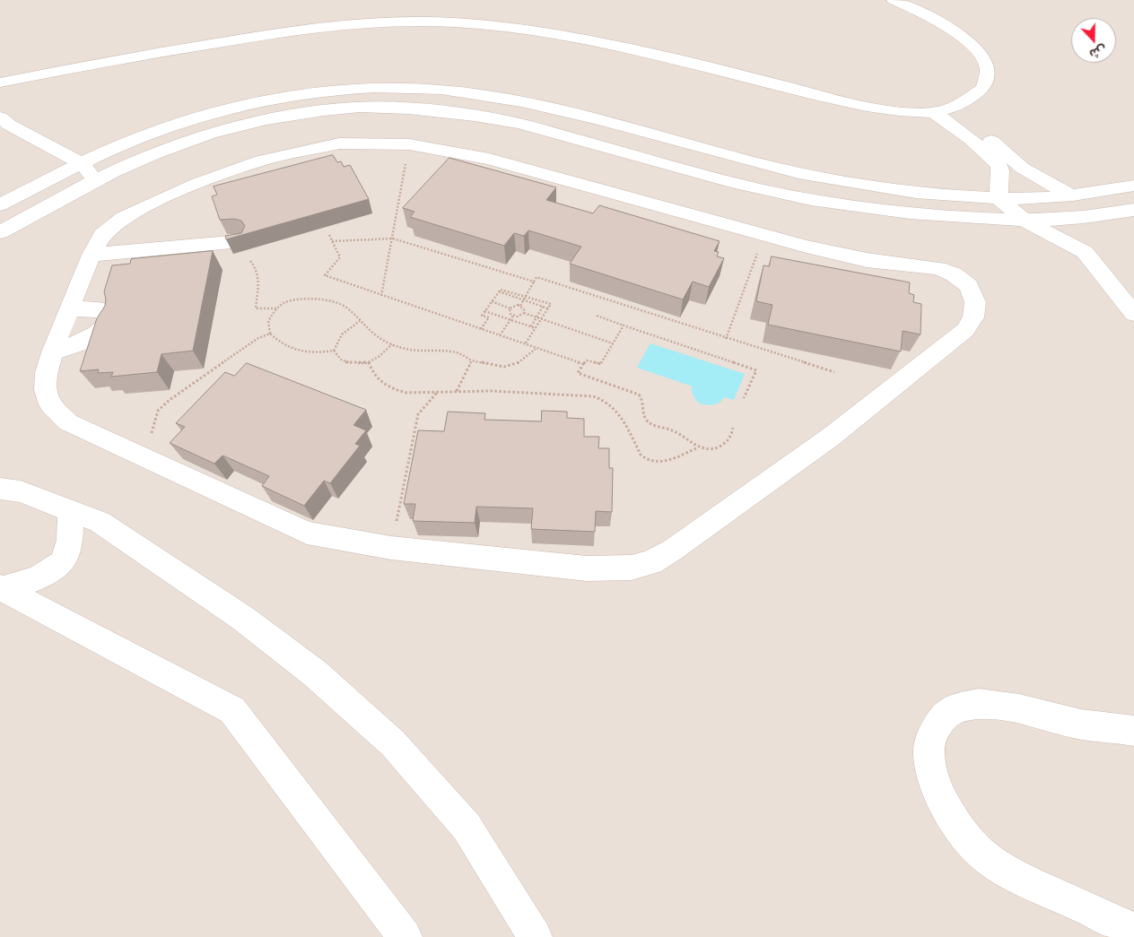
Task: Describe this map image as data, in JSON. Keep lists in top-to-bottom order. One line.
{"north":"bottom"}
